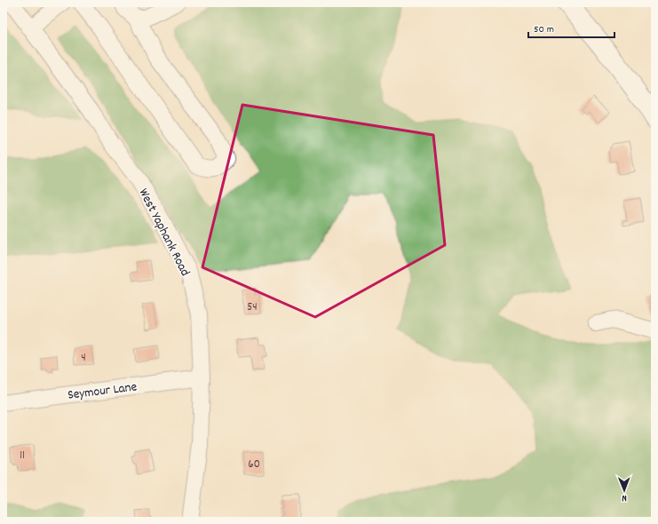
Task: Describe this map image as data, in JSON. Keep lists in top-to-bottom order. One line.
{"streets":{"street":["West Yaphank Road","Seymour Lane"]},"crossings":[["West Yaphank Road","Seymour Lane"]],"house_numbers":["54","4","11","60"],"scale_bar":"50 m","north":"bottom"}
